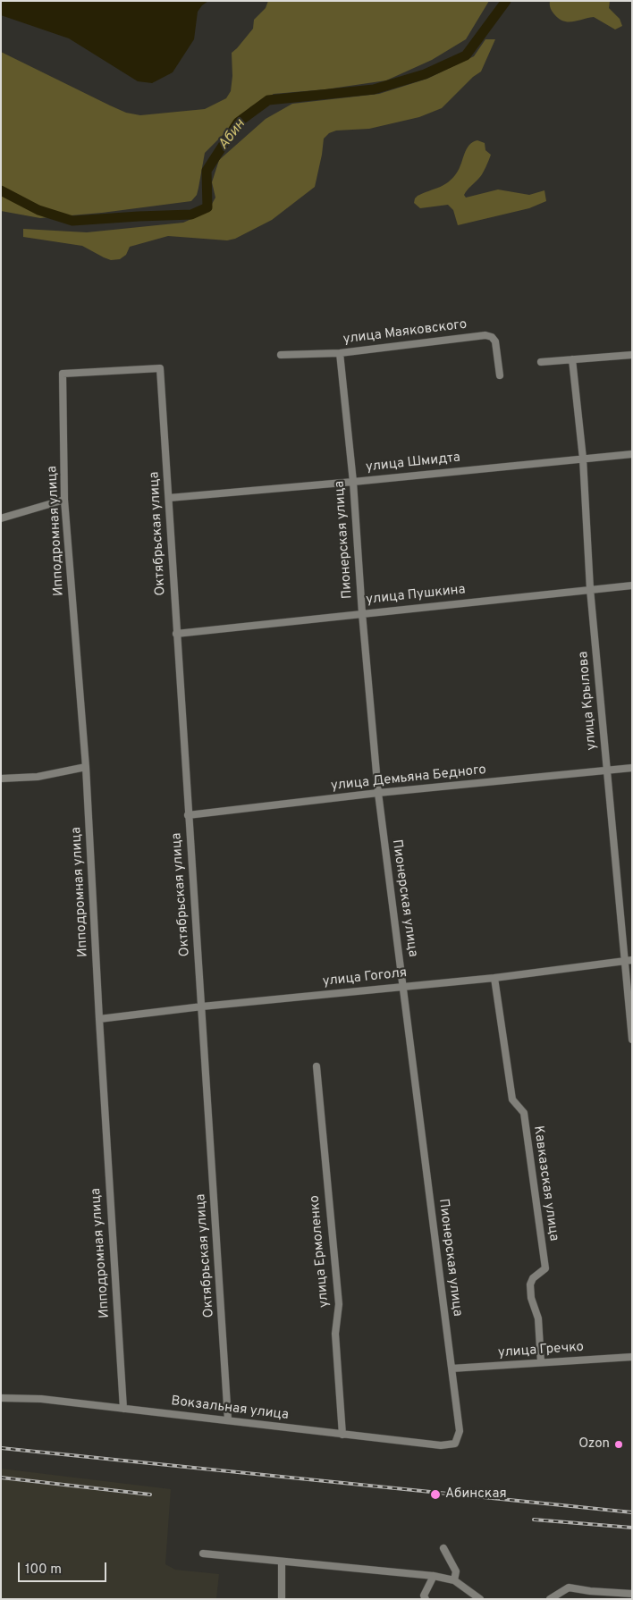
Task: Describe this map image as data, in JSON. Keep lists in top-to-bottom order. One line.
{"streets":{"street":["улица Маяковского","улица Шмидта","Ипподромная улица","Октябрьская улица","Пионерская улица","улица Пушкина","улица Крылова","улица Демьяна Бедного","улица Гоголя","Кавказская улица","улица Ермоленко","улица Гречко","Вокзальная улица"]},"crossings":[["улица Маяковского","Пионерская улица"],["улица Шмидта","Октябрьская улица"],["улица Шмидта","Пионерская улица"],["улица Шмидта","улица Крылова"],["Ипподромная улица","Октябрьская улица"],["Ипподромная улица","улица Гоголя"],["Ипподромная улица","Вокзальная улица"],["Октябрьская улица","улица Пушкина"],["Октябрьская улица","улица Демьяна Бедного"],["Октябрьская улица","улица Гоголя"],["Октябрьская улица","Вокзальная улица"],["Пионерская улица","улица Пушкина"],["Пионерская улица","улица Демьяна Бедного"],["Пионерская улица","улица Гоголя"],["Пионерская улица","улица Гречко"],["Пионерская улица","Вокзальная улица"],["улица Пушкина","улица Крылова"],["улица Крылова","улица Демьяна Бедного"],["улица Крылова","улица Гоголя"],["улица Гоголя","Кавказская улица"],["Кавказская улица","улица Гречко"],["улица Ермоленко","Вокзальная улица"]],"water":["Абин"],"places":["Ozon","Абинская"],"scale_bar":"100 m"}
